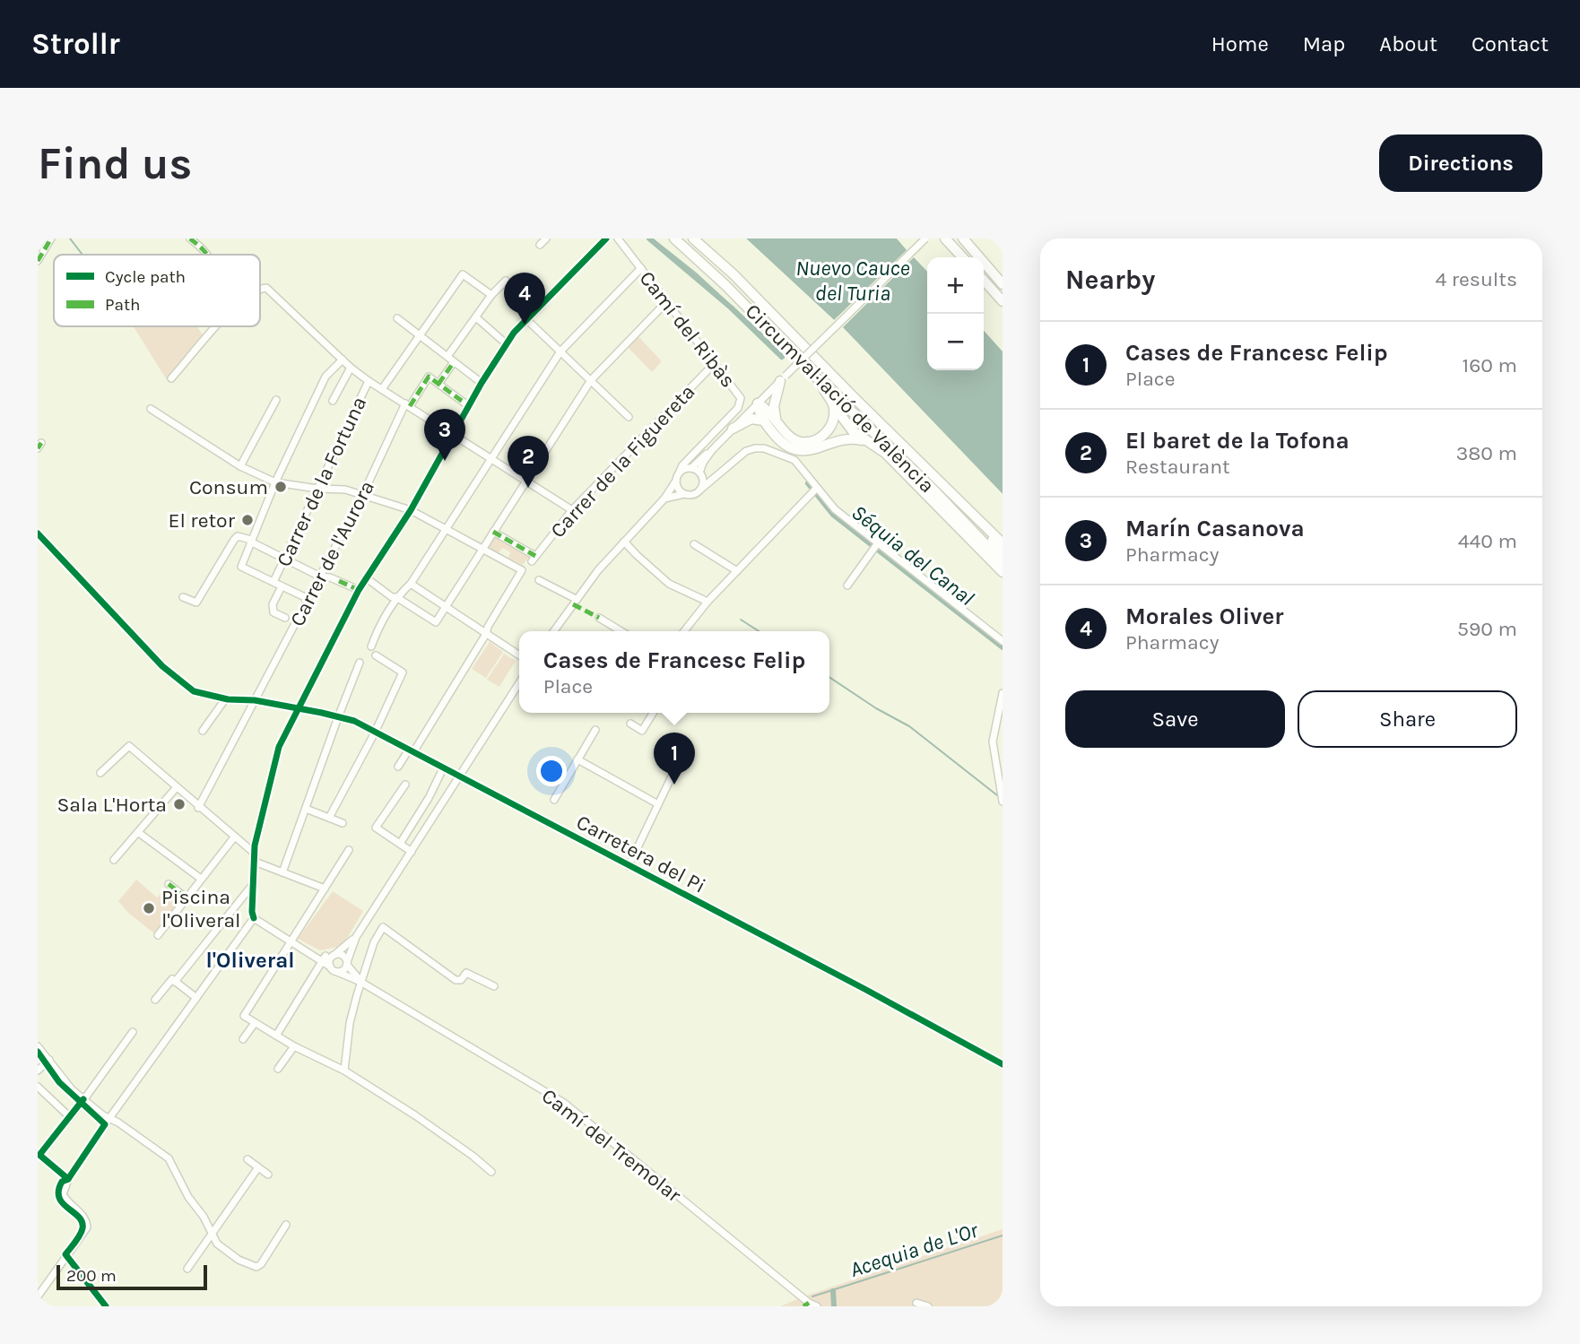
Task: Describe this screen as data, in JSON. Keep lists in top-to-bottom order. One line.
{"streets":{"highway":["Circumval·lació de València"],"street":["Camí del Ribàs","Carrer de la Figuereta","Carrer de la Fortuna","Carrer de l'Aurora","Carretera del Pi","Camí del Tremolar"]},"crossings":[["Camí del Ribàs","Carrer de la Figuereta"],["Carrer de l'Aurora","Carretera del Pi"]],"districts":["l'Oliveral"],"water":["Nuevo Cauce del Turia","Séquia del Canal","Acequia de L'Or"],"places":["Consum","El retor","Sala L'Horta","Piscina l'Oliveral"],"legend":["Cycle path","Path"],"scale_bar":"200 m","page":{"header":"Strollr","nav":["Home","Map","About","Contact"],"buttons":["Directions",["Save","Share"]],"title":"Find us","heading":["Nearby","4 results"],"map_buttons":["+","−"],"pins":["4","3","2","1"],"list":[{"mark":"1","name":"Cases de Francesc Felip","note":"Place","value":"160 m"},{"mark":"2","name":"El baret de la Tofona","note":"Restaurant","value":"380 m"},{"mark":"3","name":"Marín Casanova","note":"Pharmacy","value":"440 m"},{"mark":"4","name":"Morales Oliver","note":"Pharmacy","value":"590 m"}],"popup":["Cases de Francesc Felip","Place"],"scale":"200 m"}}
